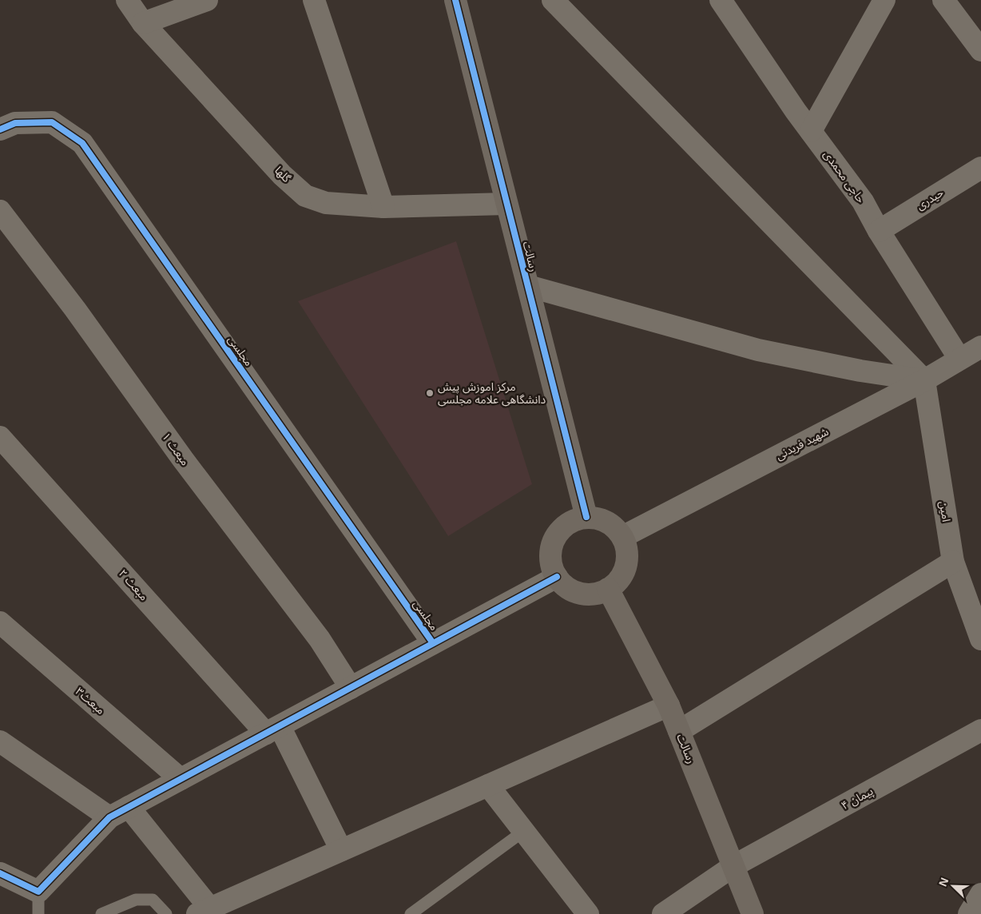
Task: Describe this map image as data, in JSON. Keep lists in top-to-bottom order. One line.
{"streets":{"street":["گلها","حاجی محمدی","حیدری","رسالت","مجلسی","شهید فریدنی","مبعث ۱","امین","مبعث ۲","مبعث۳","پیمان ۴"]},"crossings":[["گلها","رسالت"],["حاجی محمدی","حیدری"],["حاجی محمدی","شهید فریدنی"],["رسالت","شهید فریدنی"],["رسالت","پیمان ۴"],["شهید فریدنی","امین"]],"places":["مرکز اموزش پیش دانشگاهی علامه مجلسی"],"north":"top left"}
